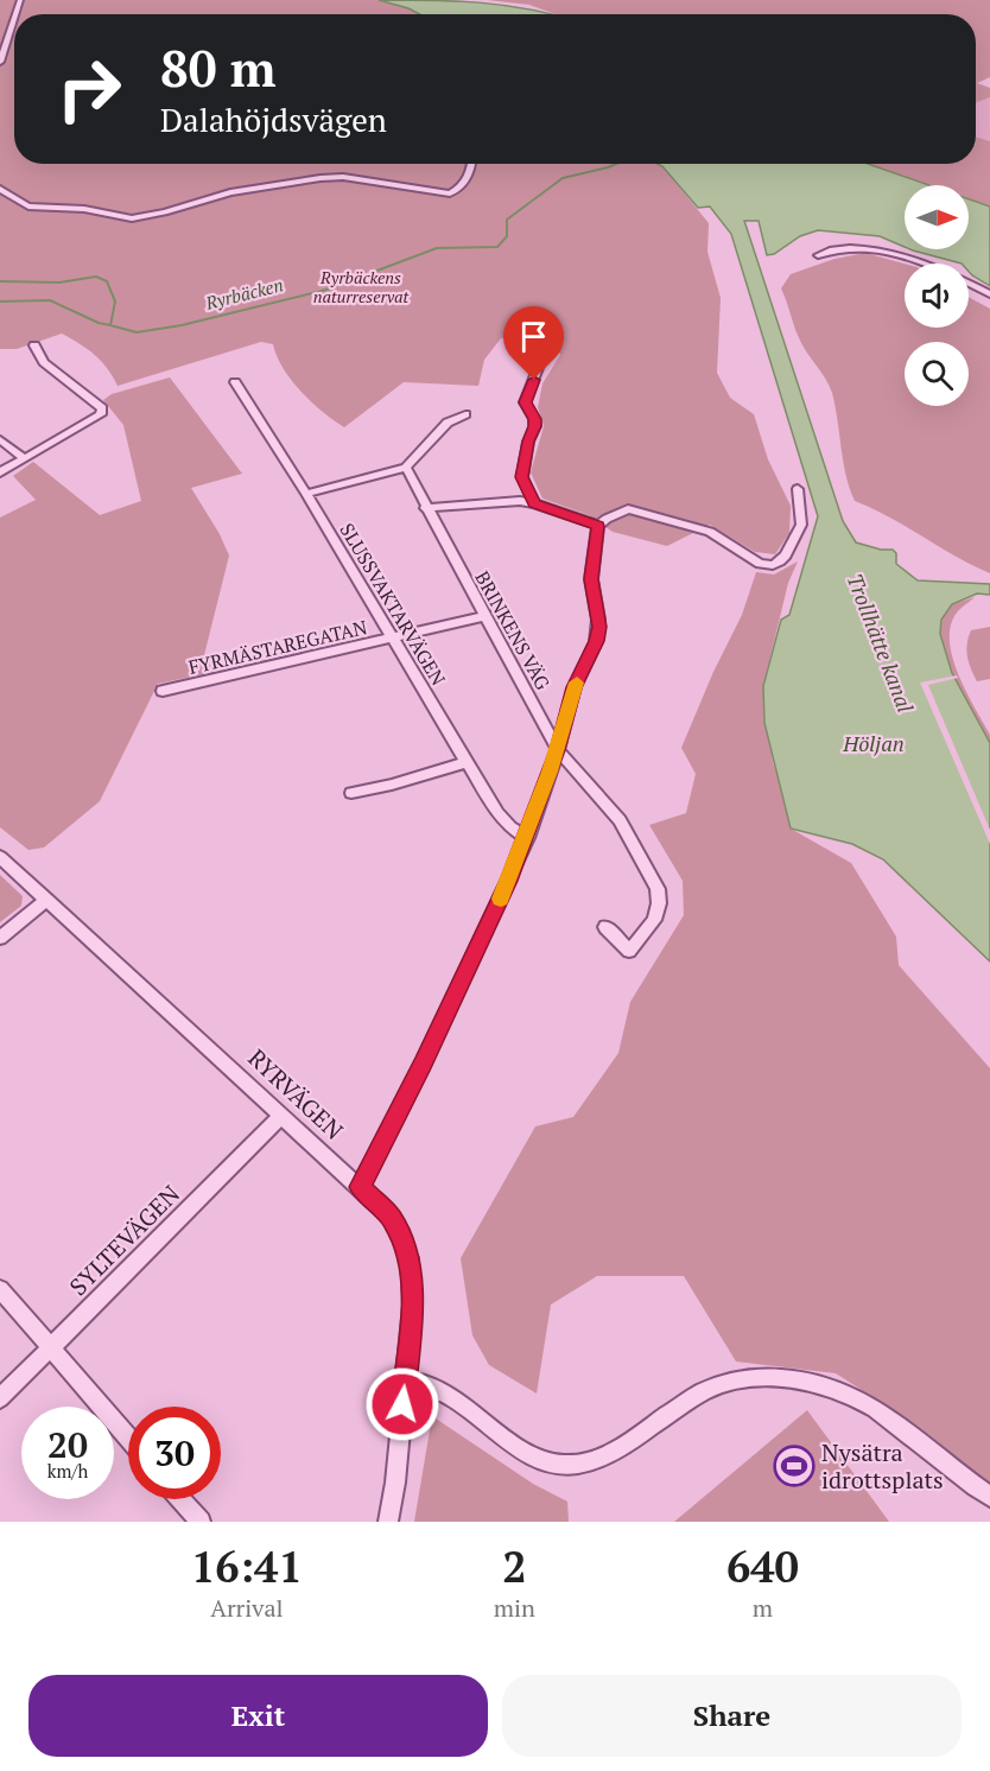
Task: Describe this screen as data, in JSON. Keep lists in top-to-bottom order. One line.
{"streets":{"street":["SLUSSVAKTARVÄGEN","BRINKENS VÄG","FYRMÄSTAREGATAN","RYRVÄGEN","SYLTEVÄGEN"]},"crossings":[["SLUSSVAKTARVÄGEN","FYRMÄSTAREGATAN"],["BRINKENS VÄG","FYRMÄSTAREGATAN"],["RYRVÄGEN","SYLTEVÄGEN"]],"water":["Ryrbäcken","Trollhätte kanal","Höljan"],"parks":["Ryrbäckens naturreservat"],"places":{"sports":["Nysätra idrottsplats"]},"north":"right","page":{"turn":["80 m","Dalahöjdsvägen"],"speed":"20 km/h","limit":"30","eta":["16:41","Arrival","2","min","640","m"],"buttons":["Exit","Share"]}}
